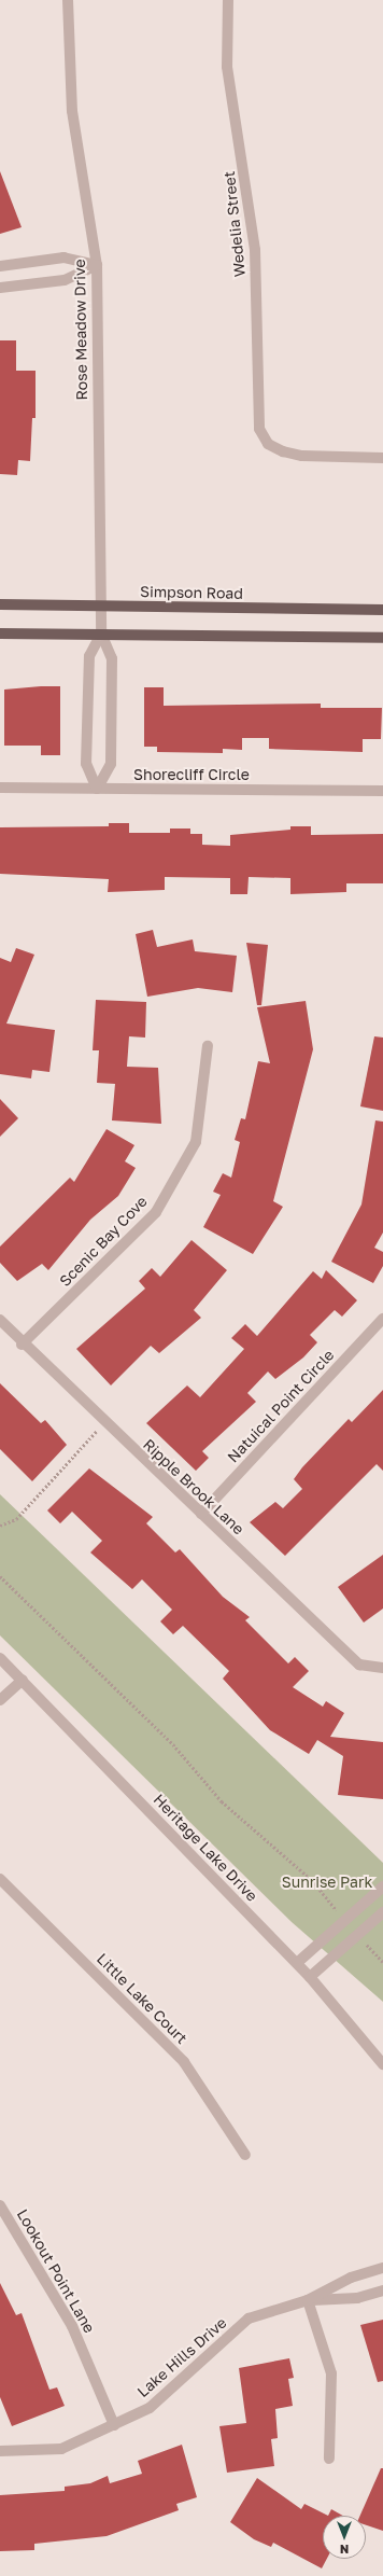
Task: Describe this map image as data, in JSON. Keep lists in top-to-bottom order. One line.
{"streets":{"main road":["Simpson Road"],"street":["Wedelia Street","Rose Meadow Drive","Shorecliff Circle","Scenic Bay Cove","Natuical Point Circle","Ripple Brook Lane","Heritage Lake Drive","Little Lake Court","Lookout Point Lane","Lake Hills Drive"]},"crossings":[["Rose Meadow Drive","Simpson Road"],["Scenic Bay Cove","Ripple Brook Lane"],["Natuical Point Circle","Ripple Brook Lane"],["Lookout Point Lane","Lake Hills Drive"]],"parks":["Sunrise Park"],"north":"bottom"}
